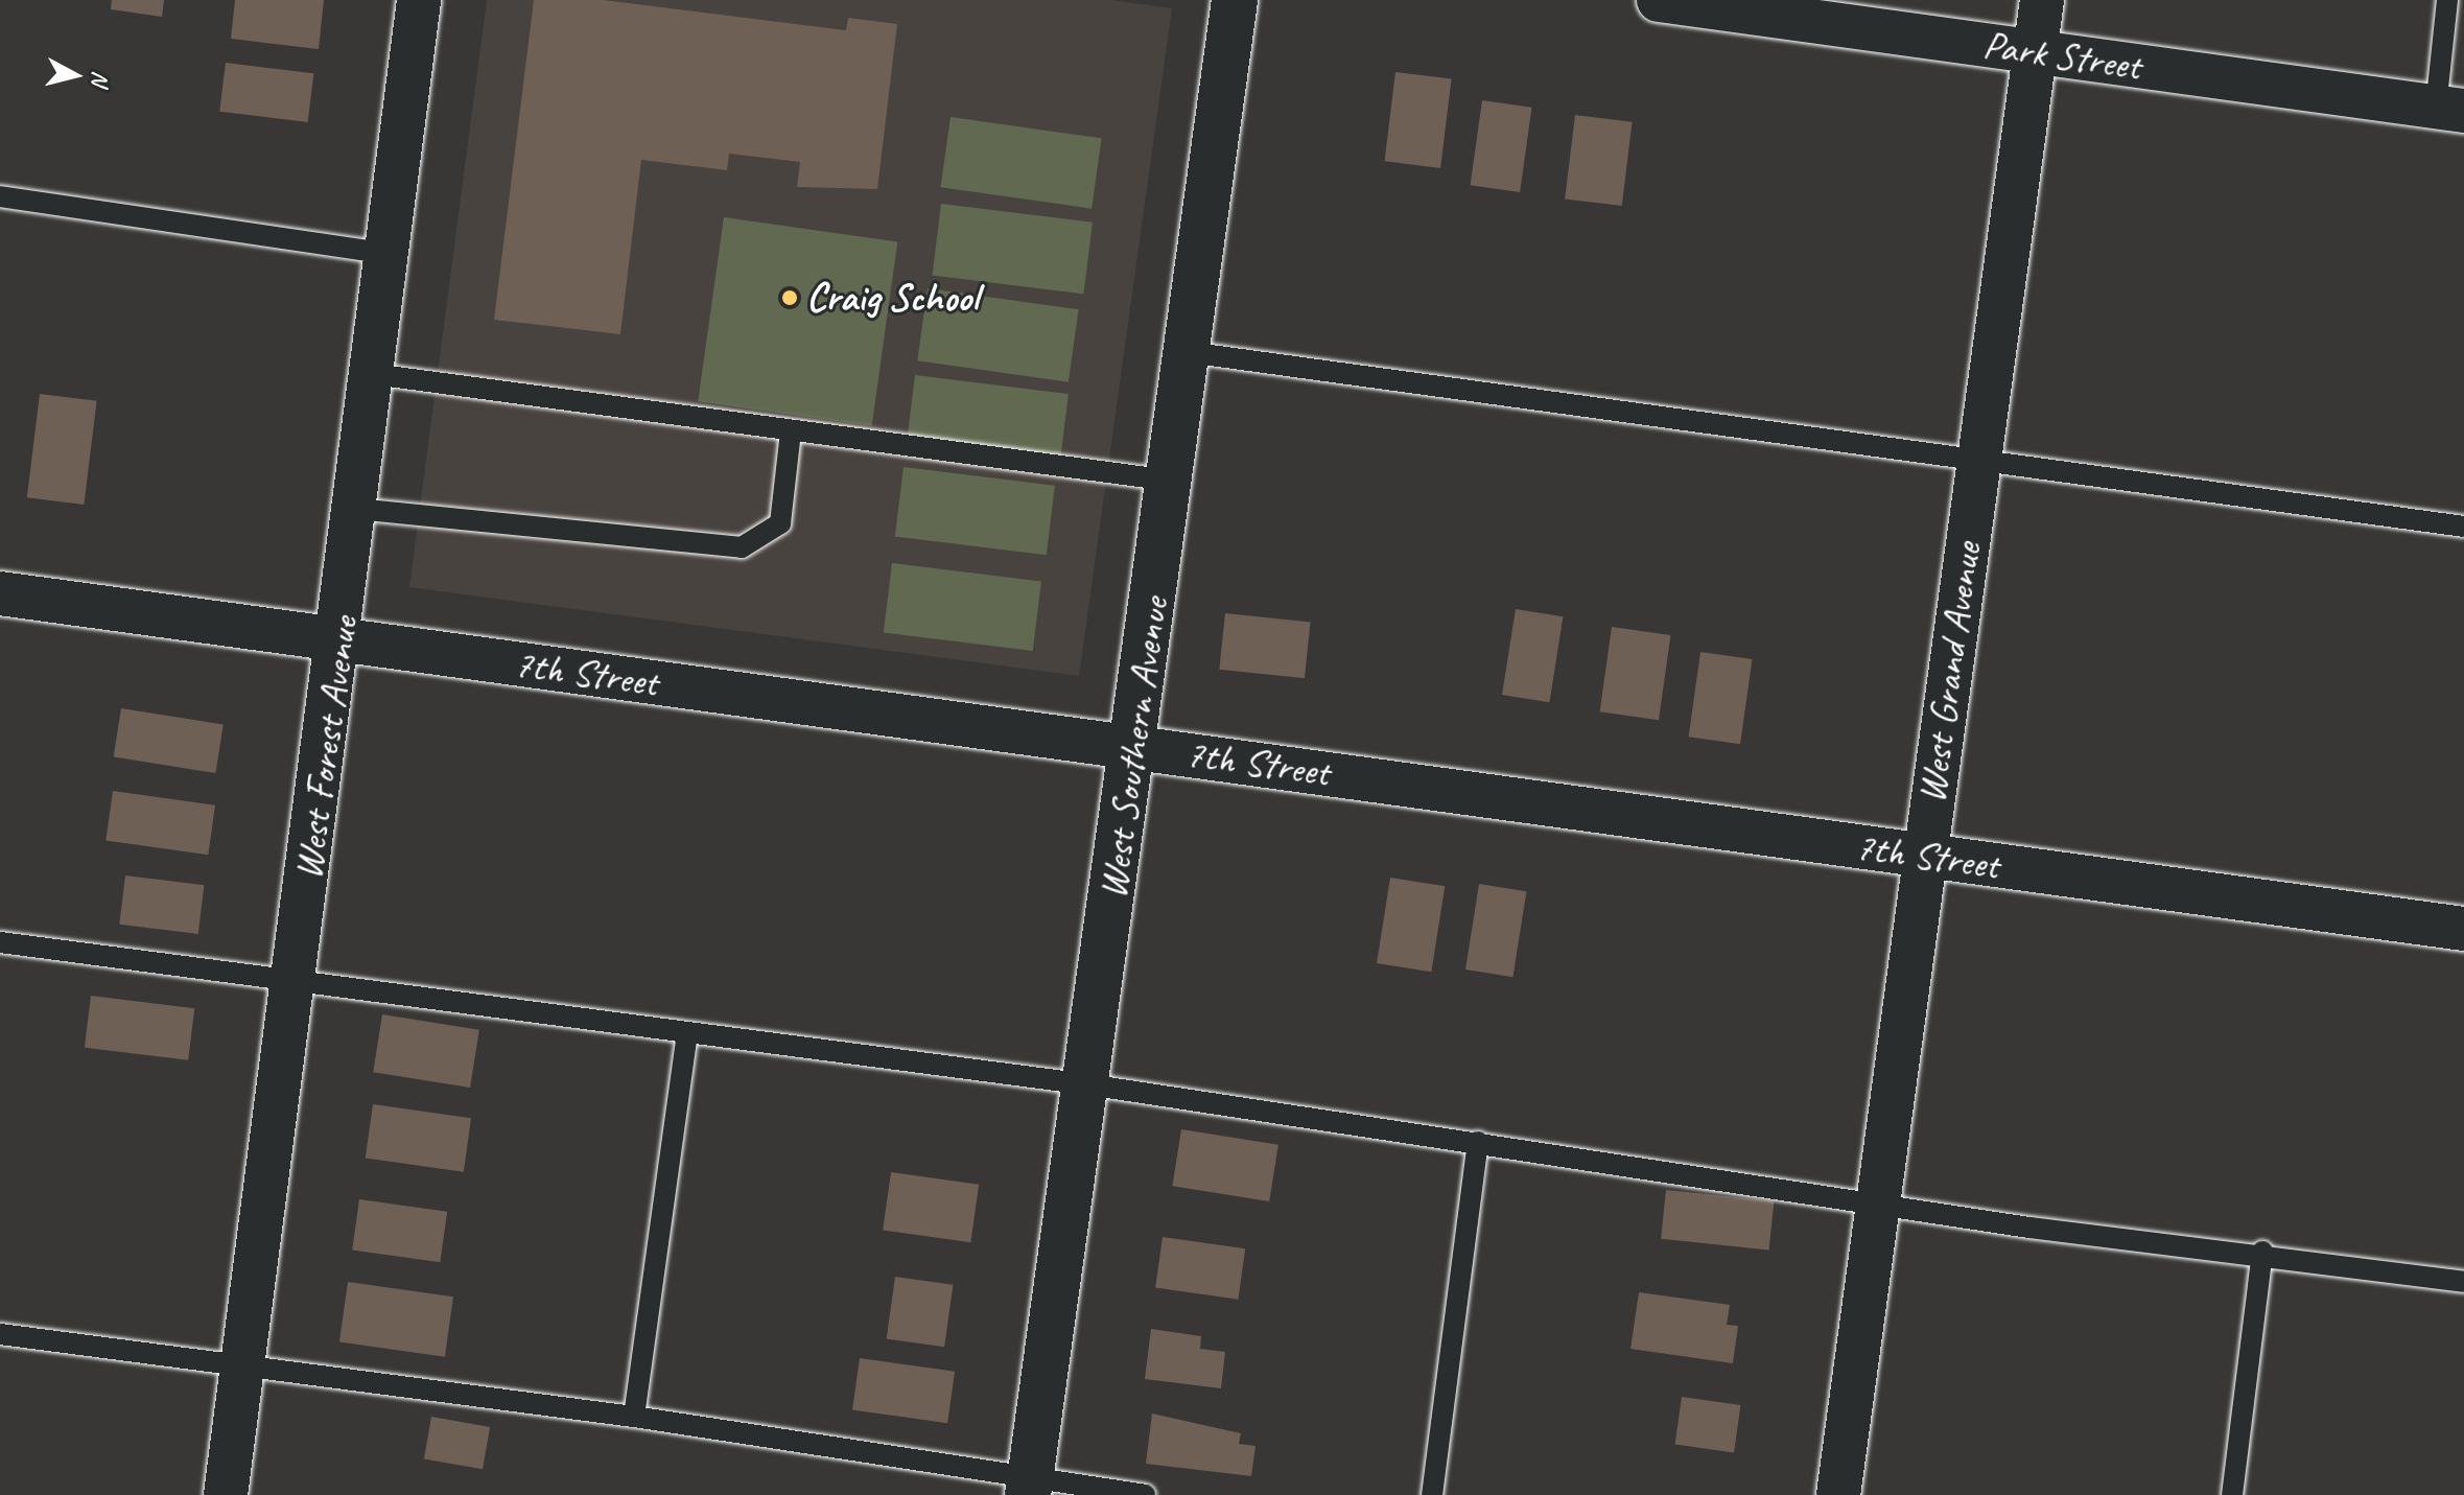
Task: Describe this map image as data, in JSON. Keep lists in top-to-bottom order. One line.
{"streets":{"street":["Park Street","7th Street","West Grand Avenue","West Forest Avenue","West Southern Avenue"]},"crossings":[["Park Street","West Grand Avenue"],["7th Street","West Grand Avenue"],["7th Street","West Forest Avenue"],["7th Street","West Southern Avenue"]],"places":["Craig School"],"north":"right"}
